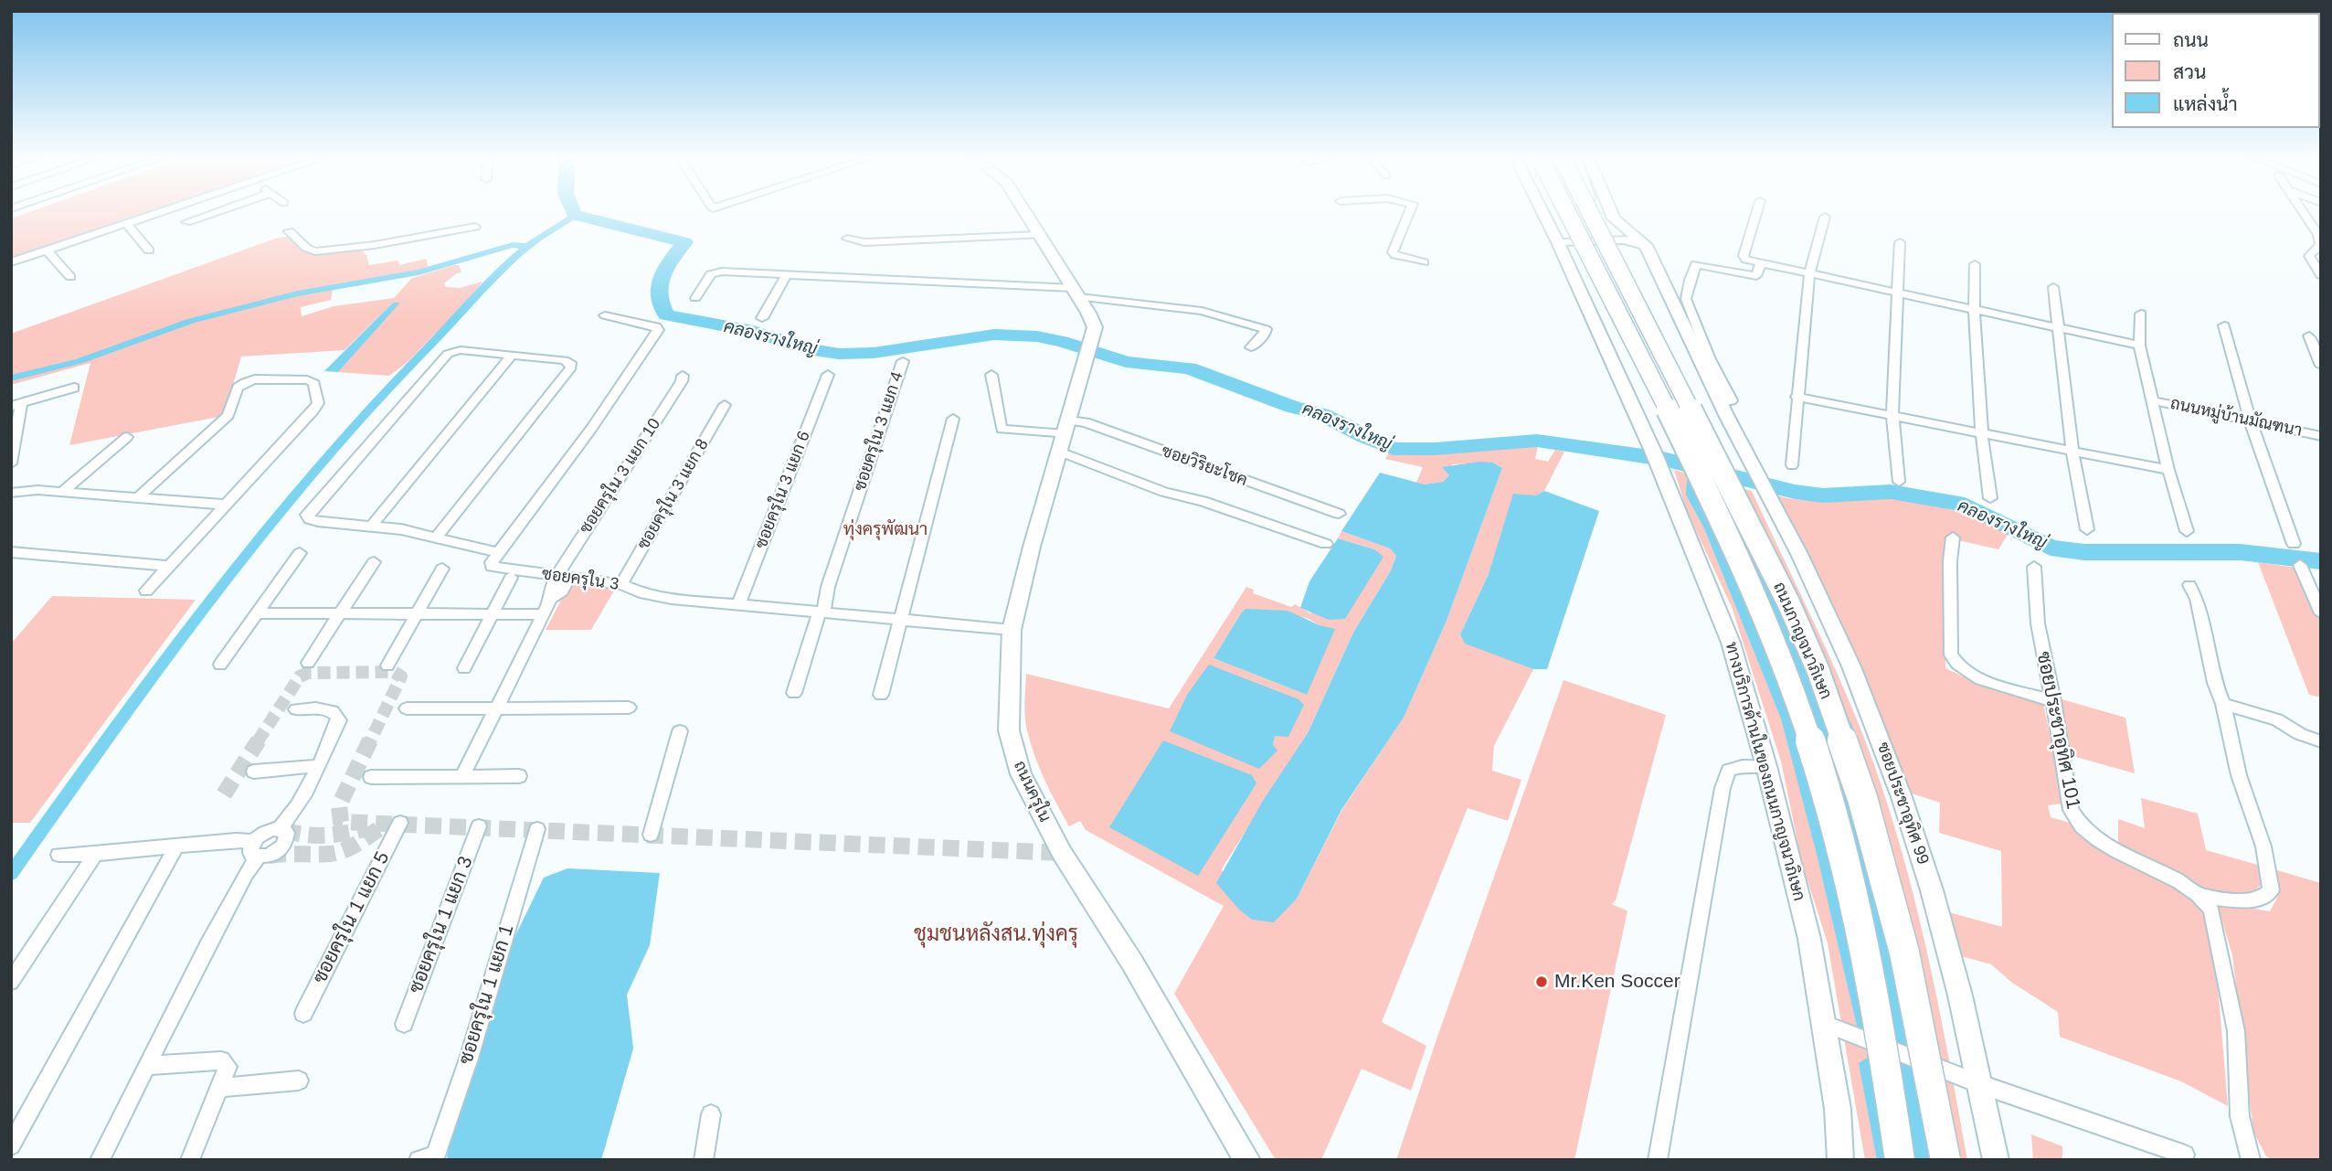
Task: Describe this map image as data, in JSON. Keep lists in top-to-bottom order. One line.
{"streets":{"highway":["ถนนกาญจนาภิเษก"],"main road":["ทางบริการด้านในของถนนกาญจนาภิเษก","ถนนครุใน","ซอยประชาอุทิศ 99"],"street":["ถนนหมู่บ้านมัณฑนา","ซอยครุใน 3 แยก 4","ซอยวิริยะโชค","ซอยครุใน 3 แยก 10","ซอยครุใน 3 แยก 6","ซอยครุใน 3 แยก 8","ซอยครุใน 3","ซอยประชาอุทิศ 101","ซอยครุใน 1 แยก 5","ซอยครุใน 1 แยก 3","ซอยครุใน 1 แยก 1"]},"crossings":[["ซอยครุใน 3 แยก 4","ซอยครุใน 3"],["ซอยวิริยะโชค","ถนนครุใน"],["ซอยครุใน 3 แยก 10","ซอยครุใน 3"],["ซอยครุใน 3 แยก 6","ซอยครุใน 3"],["ซอยครุใน 3 แยก 8","ซอยครุใน 3"],["ซอยครุใน 3","ถนนครุใน"]],"districts":["ทุ่งครุพัฒนา","ชุมชนหลังสน.ทุ่งครุ"],"water":["คลองรางใหญ่"],"places":["Mr.Ken Soccer"],"legend":["ถนน","สวน","แหล่งน้ำ"]}
